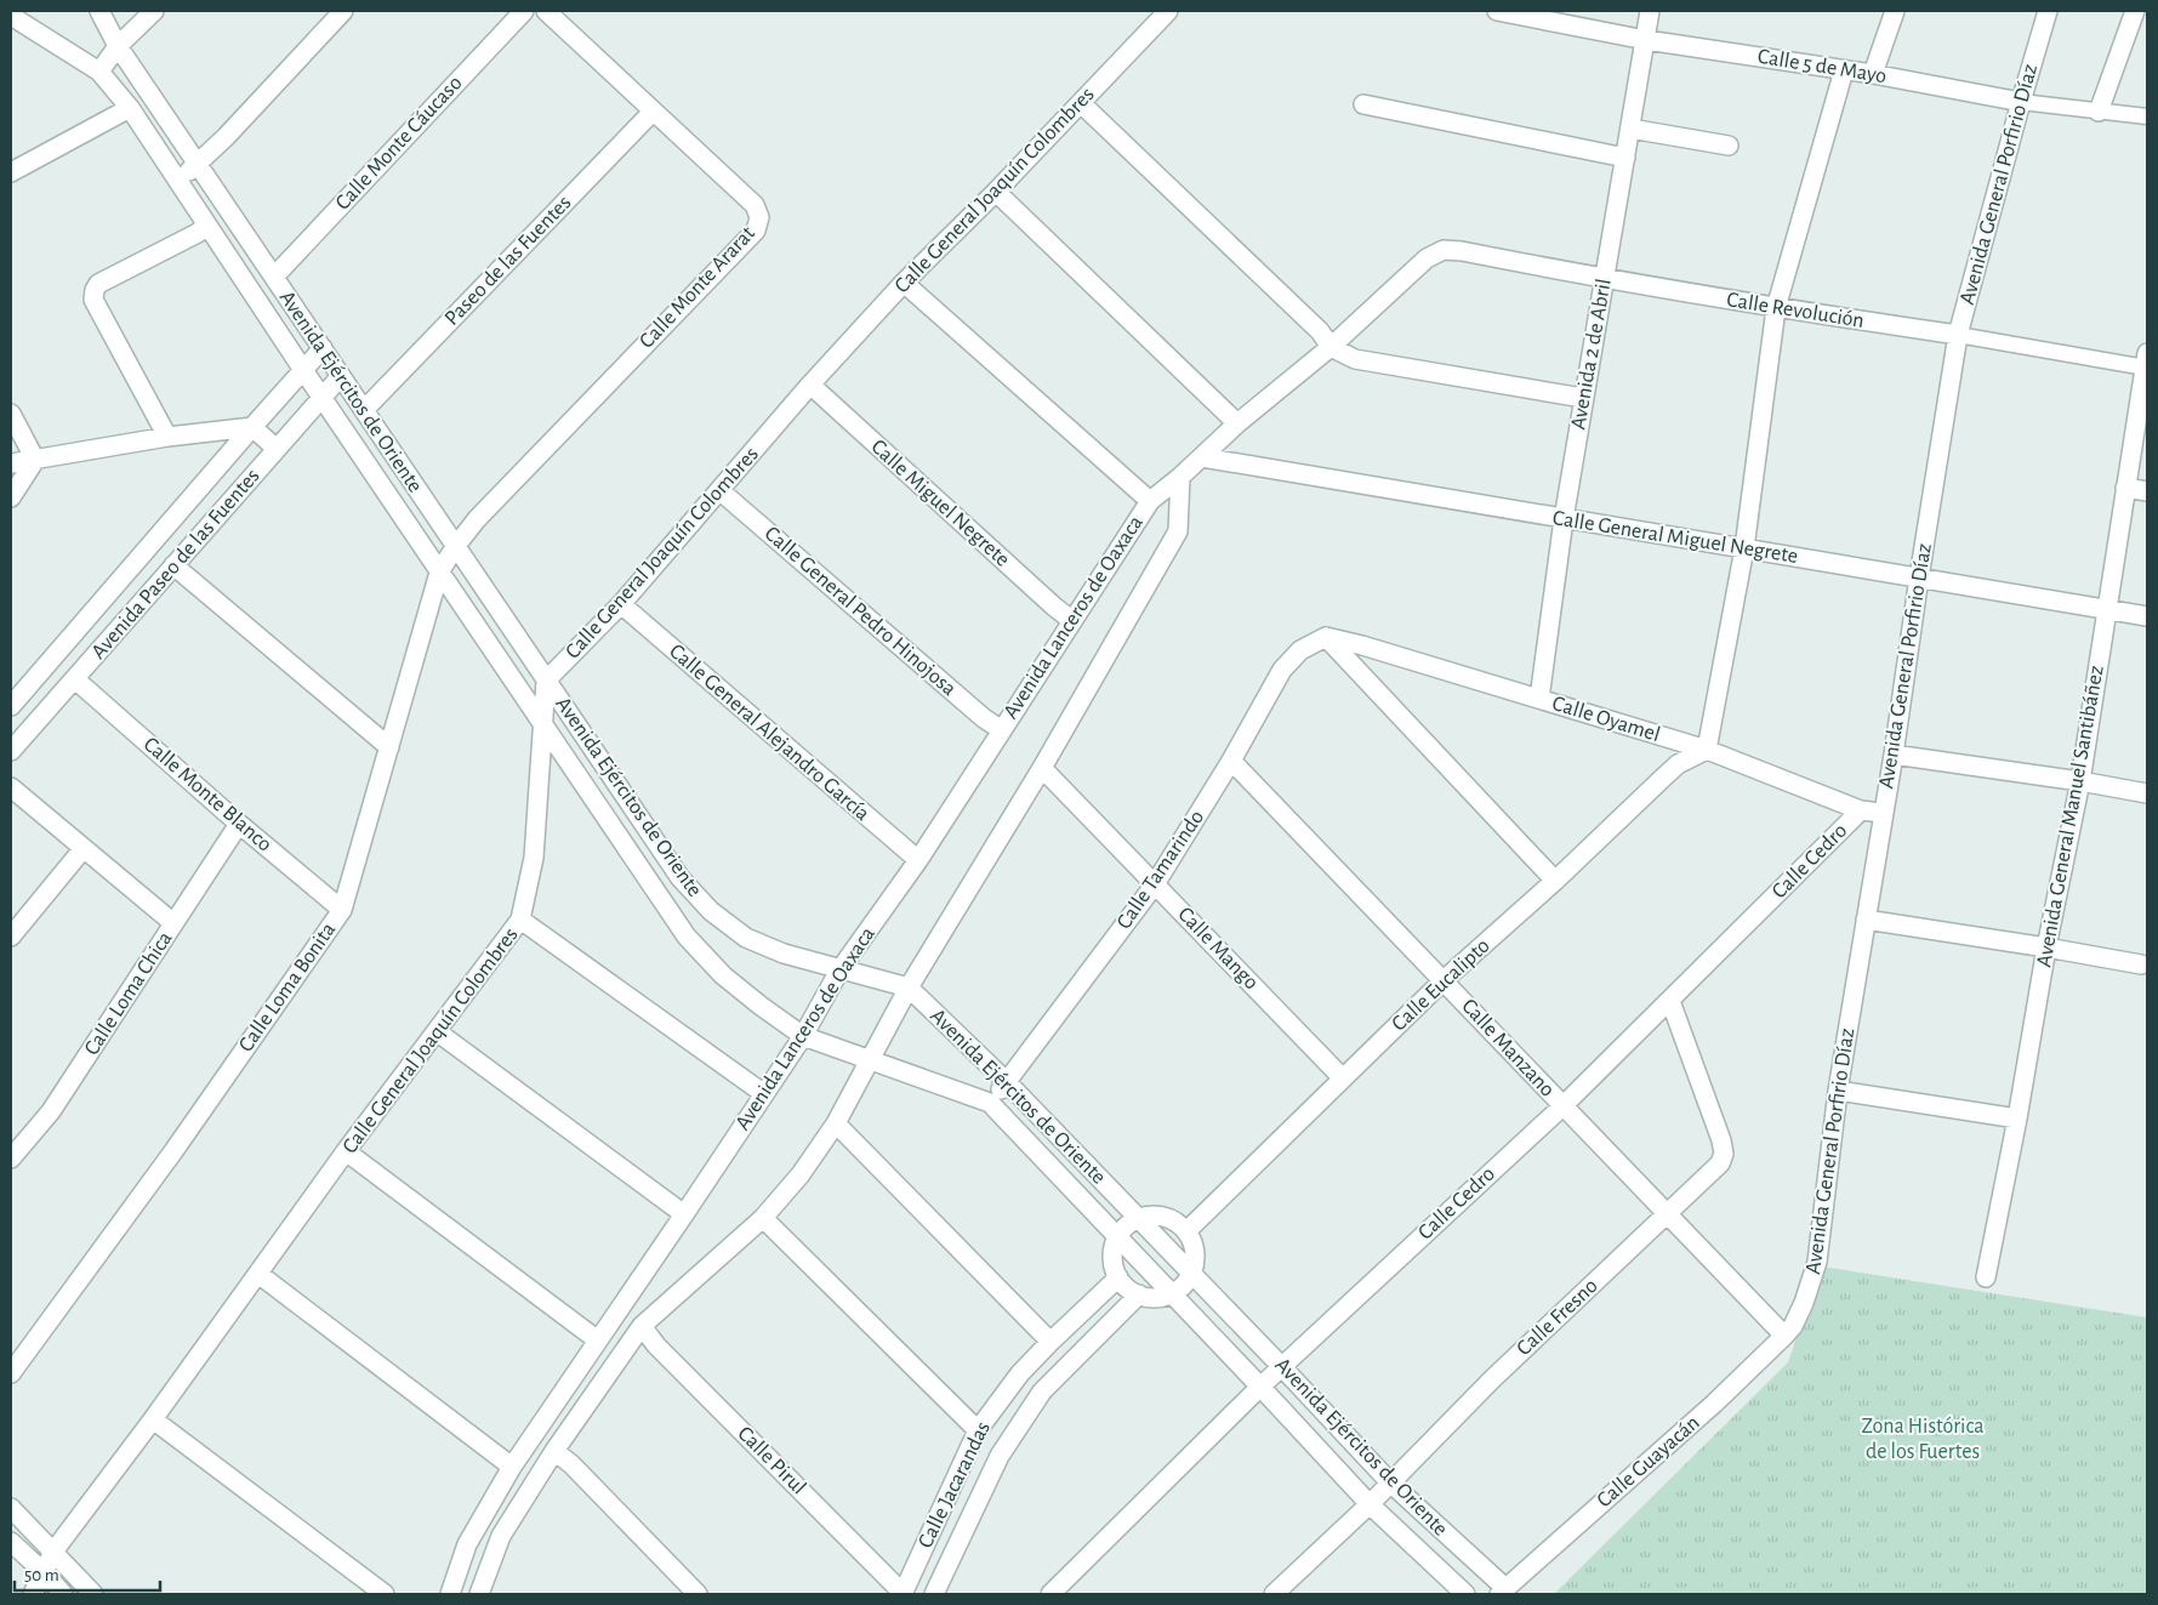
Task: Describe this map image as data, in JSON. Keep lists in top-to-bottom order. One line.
{"streets":{"street":["Calle 5 de Mayo","Calle Monte Cáucaso","Avenida General Porfirio Díaz","Calle General Joaquín Colombres","Paseo de las Fuentes","Calle Monte Ararat","Calle Revolución","Avenida 2 de Abril","Avenida Ejércitos de Oriente","Calle Miguel Negrete","Calle General Miguel Negrete","Avenida Paseo de las Fuentes","Calle General Pedro Hinojosa","Avenida Lanceros de Oaxaca","Calle Oyamel","Calle General Alejandro García","Calle Monte Blanco","Avenida General Manuel Santibáñez","Calle Cedro","Calle Tamarindo","Calle Mango","Calle Eucalipto","Calle Loma Bonita","Calle Loma Chica","Calle Manzano","Calle Fresno","Calle Pirul","Calle Guayacán","Calle Jacarandas"]},"crossings":[["Calle 5 de Mayo","Avenida General Porfirio Díaz"],["Calle 5 de Mayo","Avenida 2 de Abril"],["Calle Monte Cáucaso","Avenida Ejércitos de Oriente"],["Avenida General Porfirio Díaz","Calle Revolución"],["Avenida General Porfirio Díaz","Calle General Miguel Negrete"],["Avenida General Porfirio Díaz","Calle Oyamel"],["Avenida General Porfirio Díaz","Calle Manzano"],["Avenida General Porfirio Díaz","Calle Guayacán"],["Calle General Joaquín Colombres","Avenida Ejércitos de Oriente"],["Calle General Joaquín Colombres","Calle Miguel Negrete"],["Calle General Joaquín Colombres","Calle General Pedro Hinojosa"],["Calle General Joaquín Colombres","Calle General Alejandro García"],["Paseo de las Fuentes","Calle Monte Ararat"],["Paseo de las Fuentes","Avenida Ejércitos de Oriente"],["Calle Monte Ararat","Avenida Ejércitos de Oriente"],["Calle Monte Ararat","Calle Loma Bonita"],["Calle Revolución","Avenida 2 de Abril"],["Calle Revolución","Avenida Lanceros de Oaxaca"],["Calle Revolución","Avenida General Manuel Santibáñez"],["Avenida 2 de Abril","Calle General Miguel Negrete"],["Avenida 2 de Abril","Calle Oyamel"],["Avenida Ejércitos de Oriente","Avenida Paseo de las Fuentes"],["Avenida Ejércitos de Oriente","Avenida Lanceros de Oaxaca"],["Avenida Ejércitos de Oriente","Calle Cedro"],["Avenida Ejércitos de Oriente","Calle Tamarindo"],["Avenida Ejércitos de Oriente","Calle Loma Bonita"],["Avenida Ejércitos de Oriente","Calle Fresno"],["Avenida Ejércitos de Oriente","Calle Guayacán"],["Calle Miguel Negrete","Avenida Lanceros de Oaxaca"],["Calle General Miguel Negrete","Avenida Lanceros de Oaxaca"],["Calle General Miguel Negrete","Avenida General Manuel Santibáñez"],["Avenida Paseo de las Fuentes","Calle Monte Blanco"],["Calle General Pedro Hinojosa","Avenida Lanceros de Oaxaca"],["Avenida Lanceros de Oaxaca","Calle General Alejandro García"],["Avenida Lanceros de Oaxaca","Calle Mango"],["Avenida Lanceros de Oaxaca","Calle Pirul"],["Calle Oyamel","Calle Cedro"],["Calle Oyamel","Calle Tamarindo"],["Calle Oyamel","Calle Eucalipto"],["Calle Monte Blanco","Calle Loma Bonita"],["Calle Monte Blanco","Calle Loma Chica"],["Calle Cedro","Calle Manzano"],["Calle Cedro","Calle Fresno"],["Calle Tamarindo","Calle Mango"],["Calle Tamarindo","Calle Manzano"],["Calle Mango","Calle Eucalipto"],["Calle Eucalipto","Calle Manzano"],["Calle Manzano","Calle Fresno"],["Calle Manzano","Calle Guayacán"],["Calle Pirul","Calle Jacarandas"]],"parks":["Zona Histórica de los Fuertes"],"scale_bar":"50 m"}
